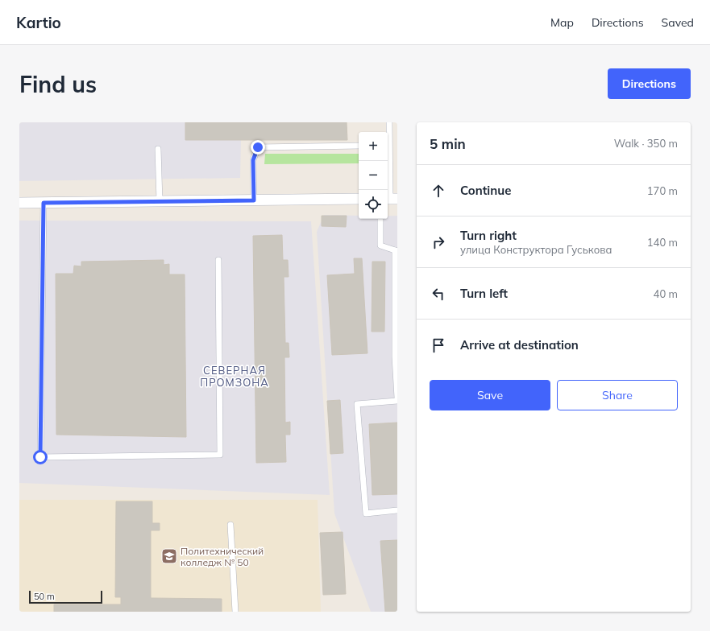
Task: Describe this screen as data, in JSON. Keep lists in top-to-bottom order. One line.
{"districts":["СЕВЕРНАЯ ПРОМЗОНА"],"places":{"school or university":["Политехнический колледж № 50"]},"scale_bar":"50 m","page":{"header":"Kartio","nav":["Map","Directions","Saved"],"buttons":["Directions",["Save","Share"]],"title":"Find us","heading":["5 min","Walk · 350 m"],"map_buttons":["+","−"],"list":[["Continue","170 m"],["Turn right","улица Конструктора Гуськова","140 m"],["Turn left","40 m"],"Arrive at destination"],"scale":"50 m"}}
